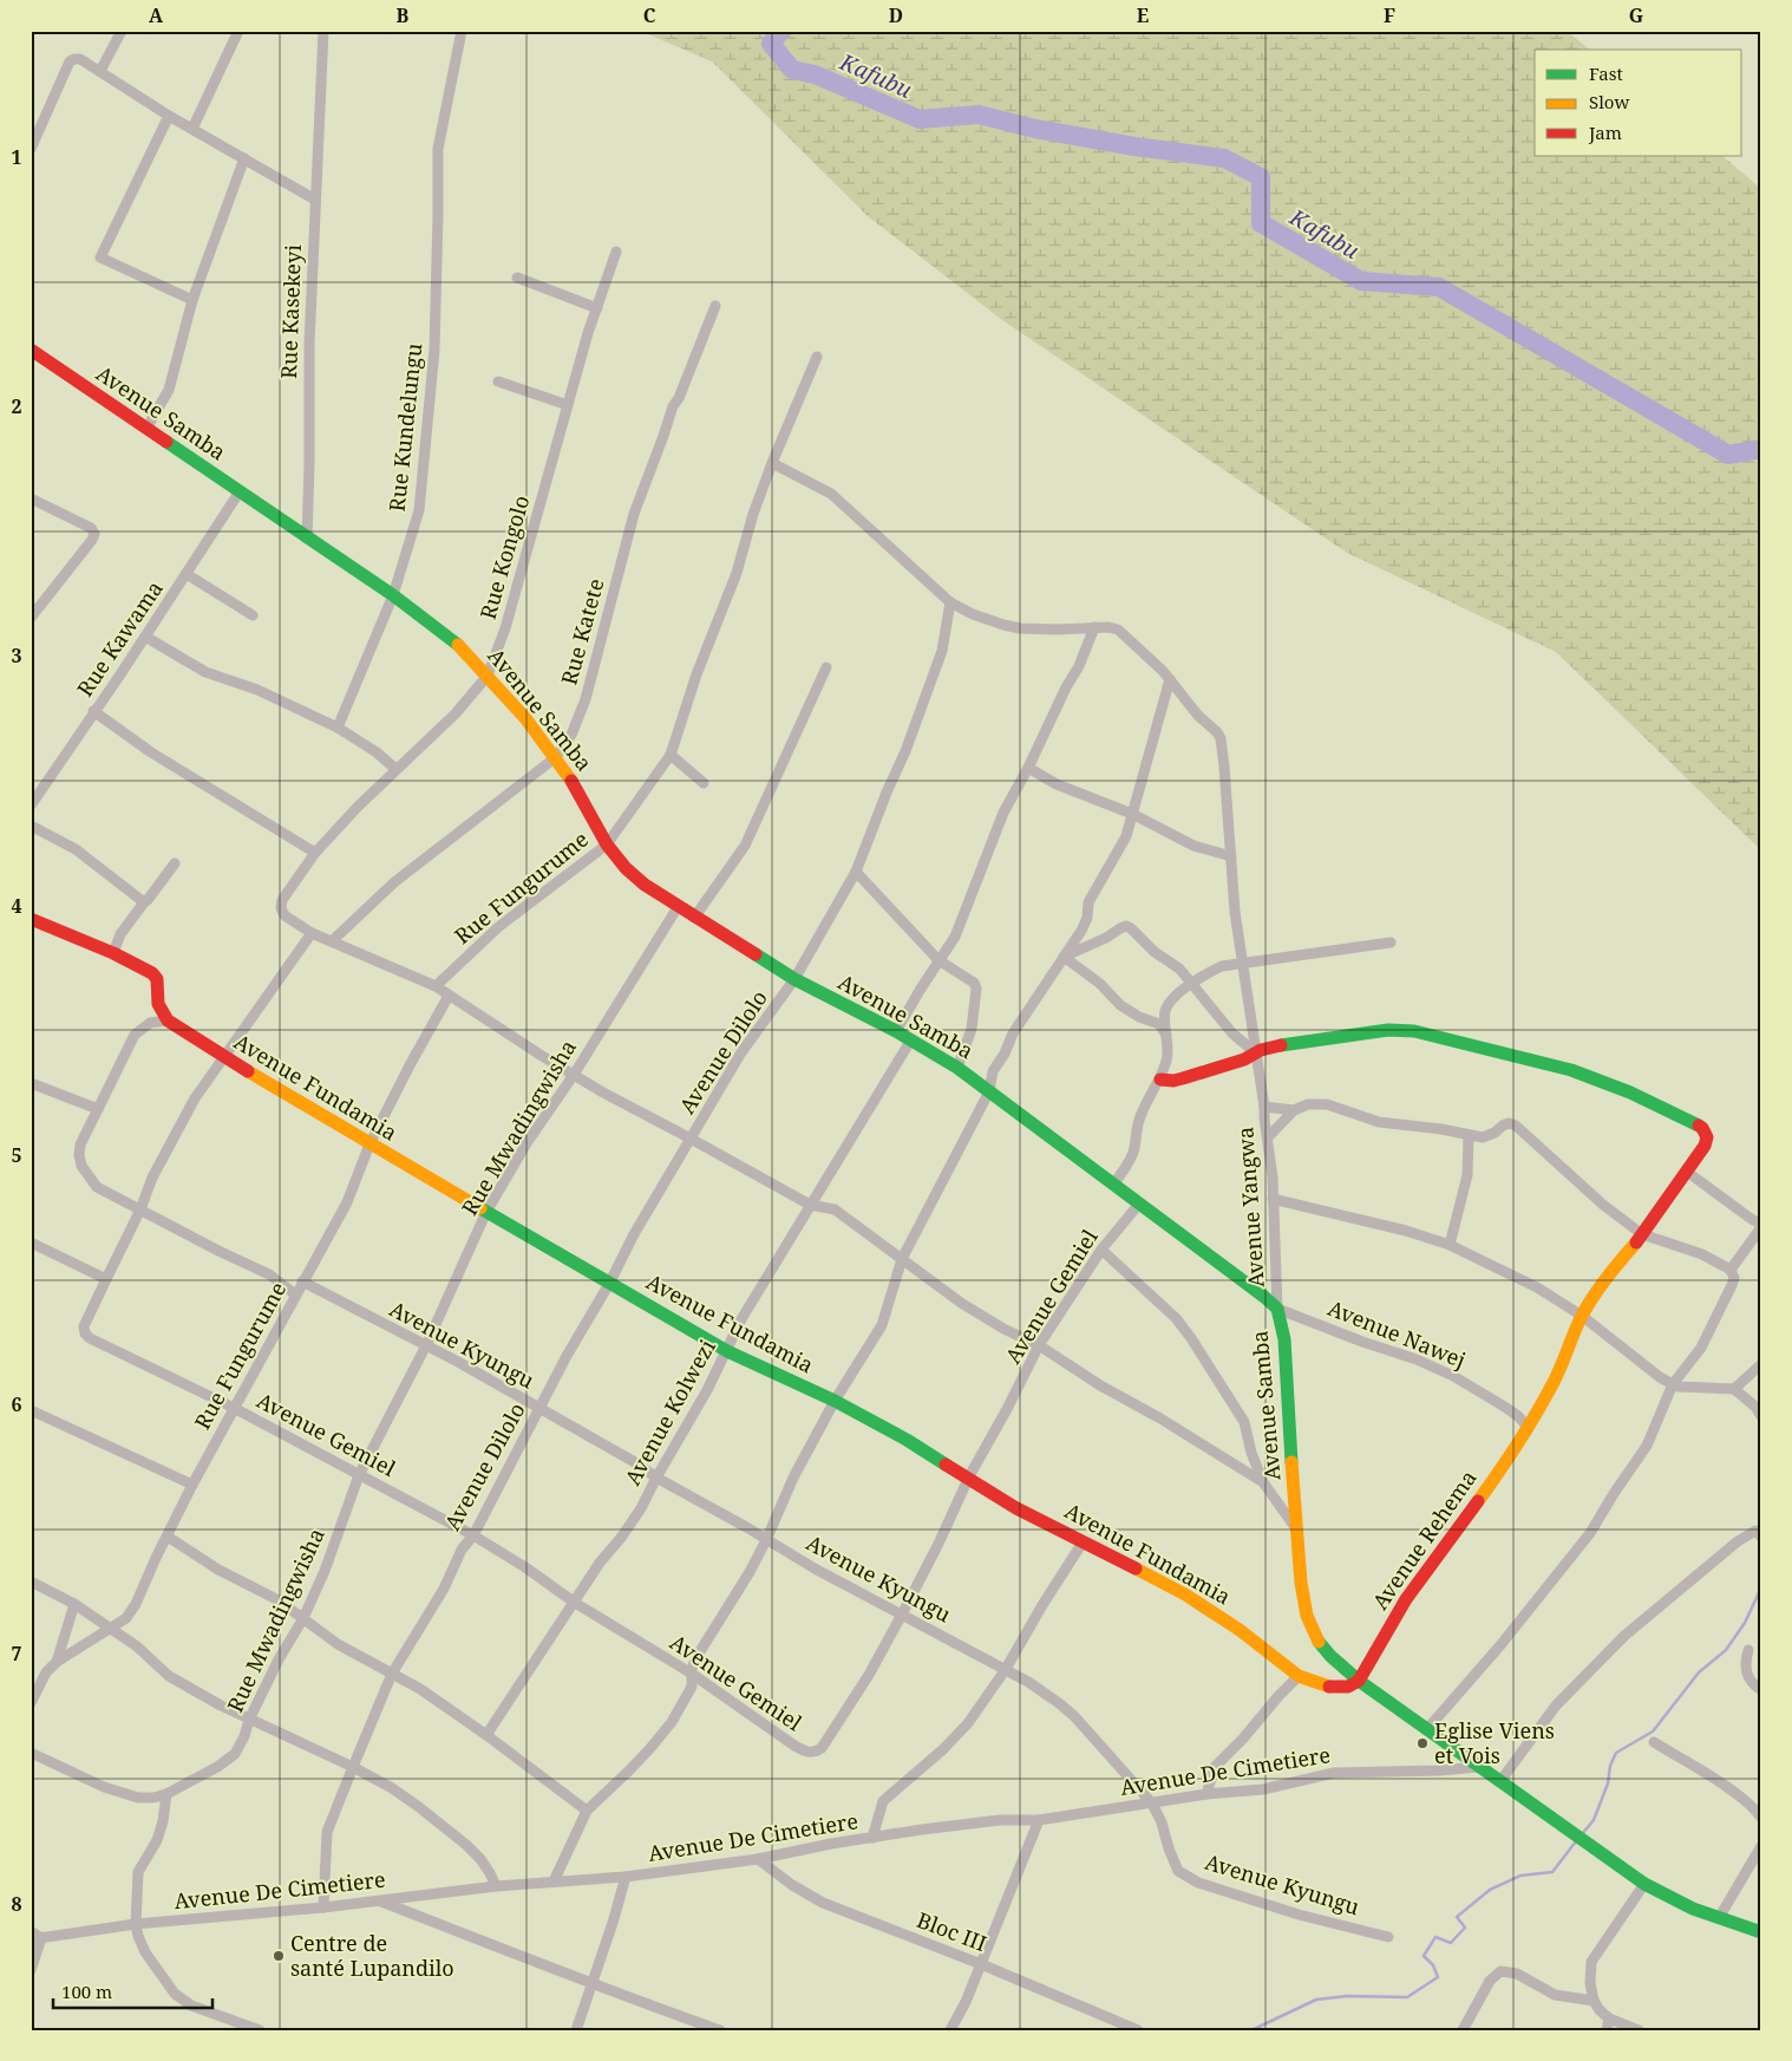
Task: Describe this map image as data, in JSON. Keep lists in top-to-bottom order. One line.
{"streets":{"street":["Rue Kasekeyi","Avenue Samba","Rue Kundelungu","Rue Kongolo","Rue Katete","Rue Kawama","Rue Fungurume","Avenue Dilolo","Avenue Fundamia","Rue Mwadingwisha","Avenue Yangwa","Avenue Gemiel","Avenue Nawej","Avenue Kyungu","Avenue Kolwezi","Avenue Rehema","Avenue De Cimetiere","Bloc III"]},"crossings":[["Rue Kasekeyi","Avenue Samba"],["Avenue Samba","Rue Kundelungu"],["Avenue Samba","Rue Kongolo"],["Avenue Samba","Rue Katete"],["Avenue Samba","Rue Kawama"],["Avenue Samba","Rue Fungurume"],["Avenue Samba","Avenue Dilolo"],["Avenue Samba","Avenue Fundamia"],["Avenue Samba","Rue Mwadingwisha"],["Avenue Samba","Avenue Yangwa"],["Avenue Samba","Avenue Gemiel"],["Avenue Samba","Avenue Nawej"],["Avenue Samba","Avenue Kolwezi"],["Avenue Samba","Avenue Rehema"],["Avenue Samba","Avenue De Cimetiere"],["Rue Fungurume","Avenue Fundamia"],["Rue Fungurume","Avenue Gemiel"],["Rue Fungurume","Avenue Kyungu"],["Avenue Dilolo","Avenue Fundamia"],["Avenue Dilolo","Avenue Gemiel"],["Avenue Dilolo","Avenue Kyungu"],["Avenue Dilolo","Avenue De Cimetiere"],["Avenue Fundamia","Rue Mwadingwisha"],["Avenue Fundamia","Avenue Gemiel"],["Avenue Fundamia","Avenue Kolwezi"],["Avenue Fundamia","Avenue Rehema"],["Rue Mwadingwisha","Avenue Gemiel"],["Rue Mwadingwisha","Avenue Kyungu"],["Avenue Yangwa","Avenue Nawej"],["Avenue Yangwa","Avenue Rehema"],["Avenue Gemiel","Avenue Kyungu"],["Avenue Gemiel","Avenue Kolwezi"],["Avenue Nawej","Avenue Rehema"],["Avenue Kyungu","Avenue Kolwezi"],["Avenue Kyungu","Avenue De Cimetiere"],["Avenue De Cimetiere","Bloc III"]],"water":["Kafubu"],"places":["Eglise Viens et Vois","Centre de santé Lupandilo"],"legend":["Fast","Slow","Jam"],"scale_bar":"100 m","grid":{"columns":["A","B","C","D","E","F","G"],"rows":["1","2","3","4","5","6","7","8"]}}
